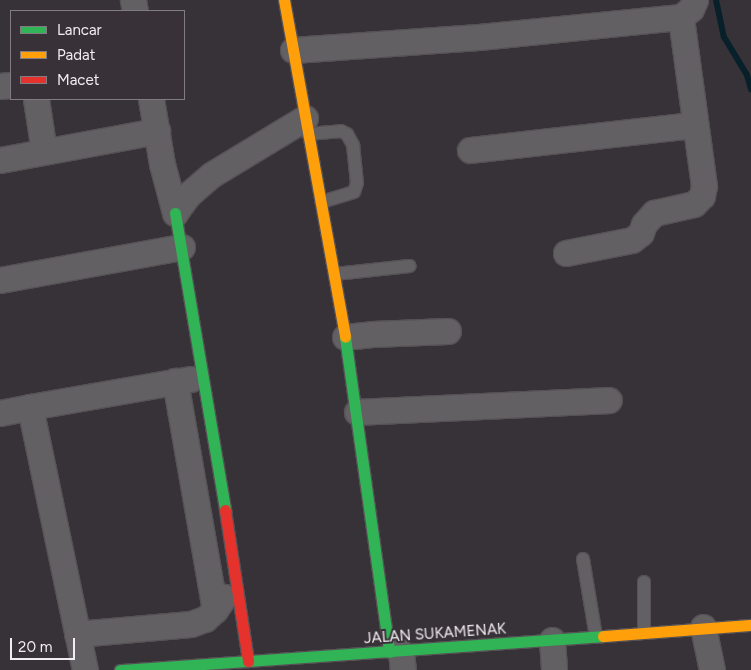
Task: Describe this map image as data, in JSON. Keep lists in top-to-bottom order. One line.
{"streets":{"street":["JALAN SUKAMENAK"]},"legend":["Lancar","Padat","Macet"],"scale_bar":"20 m"}
